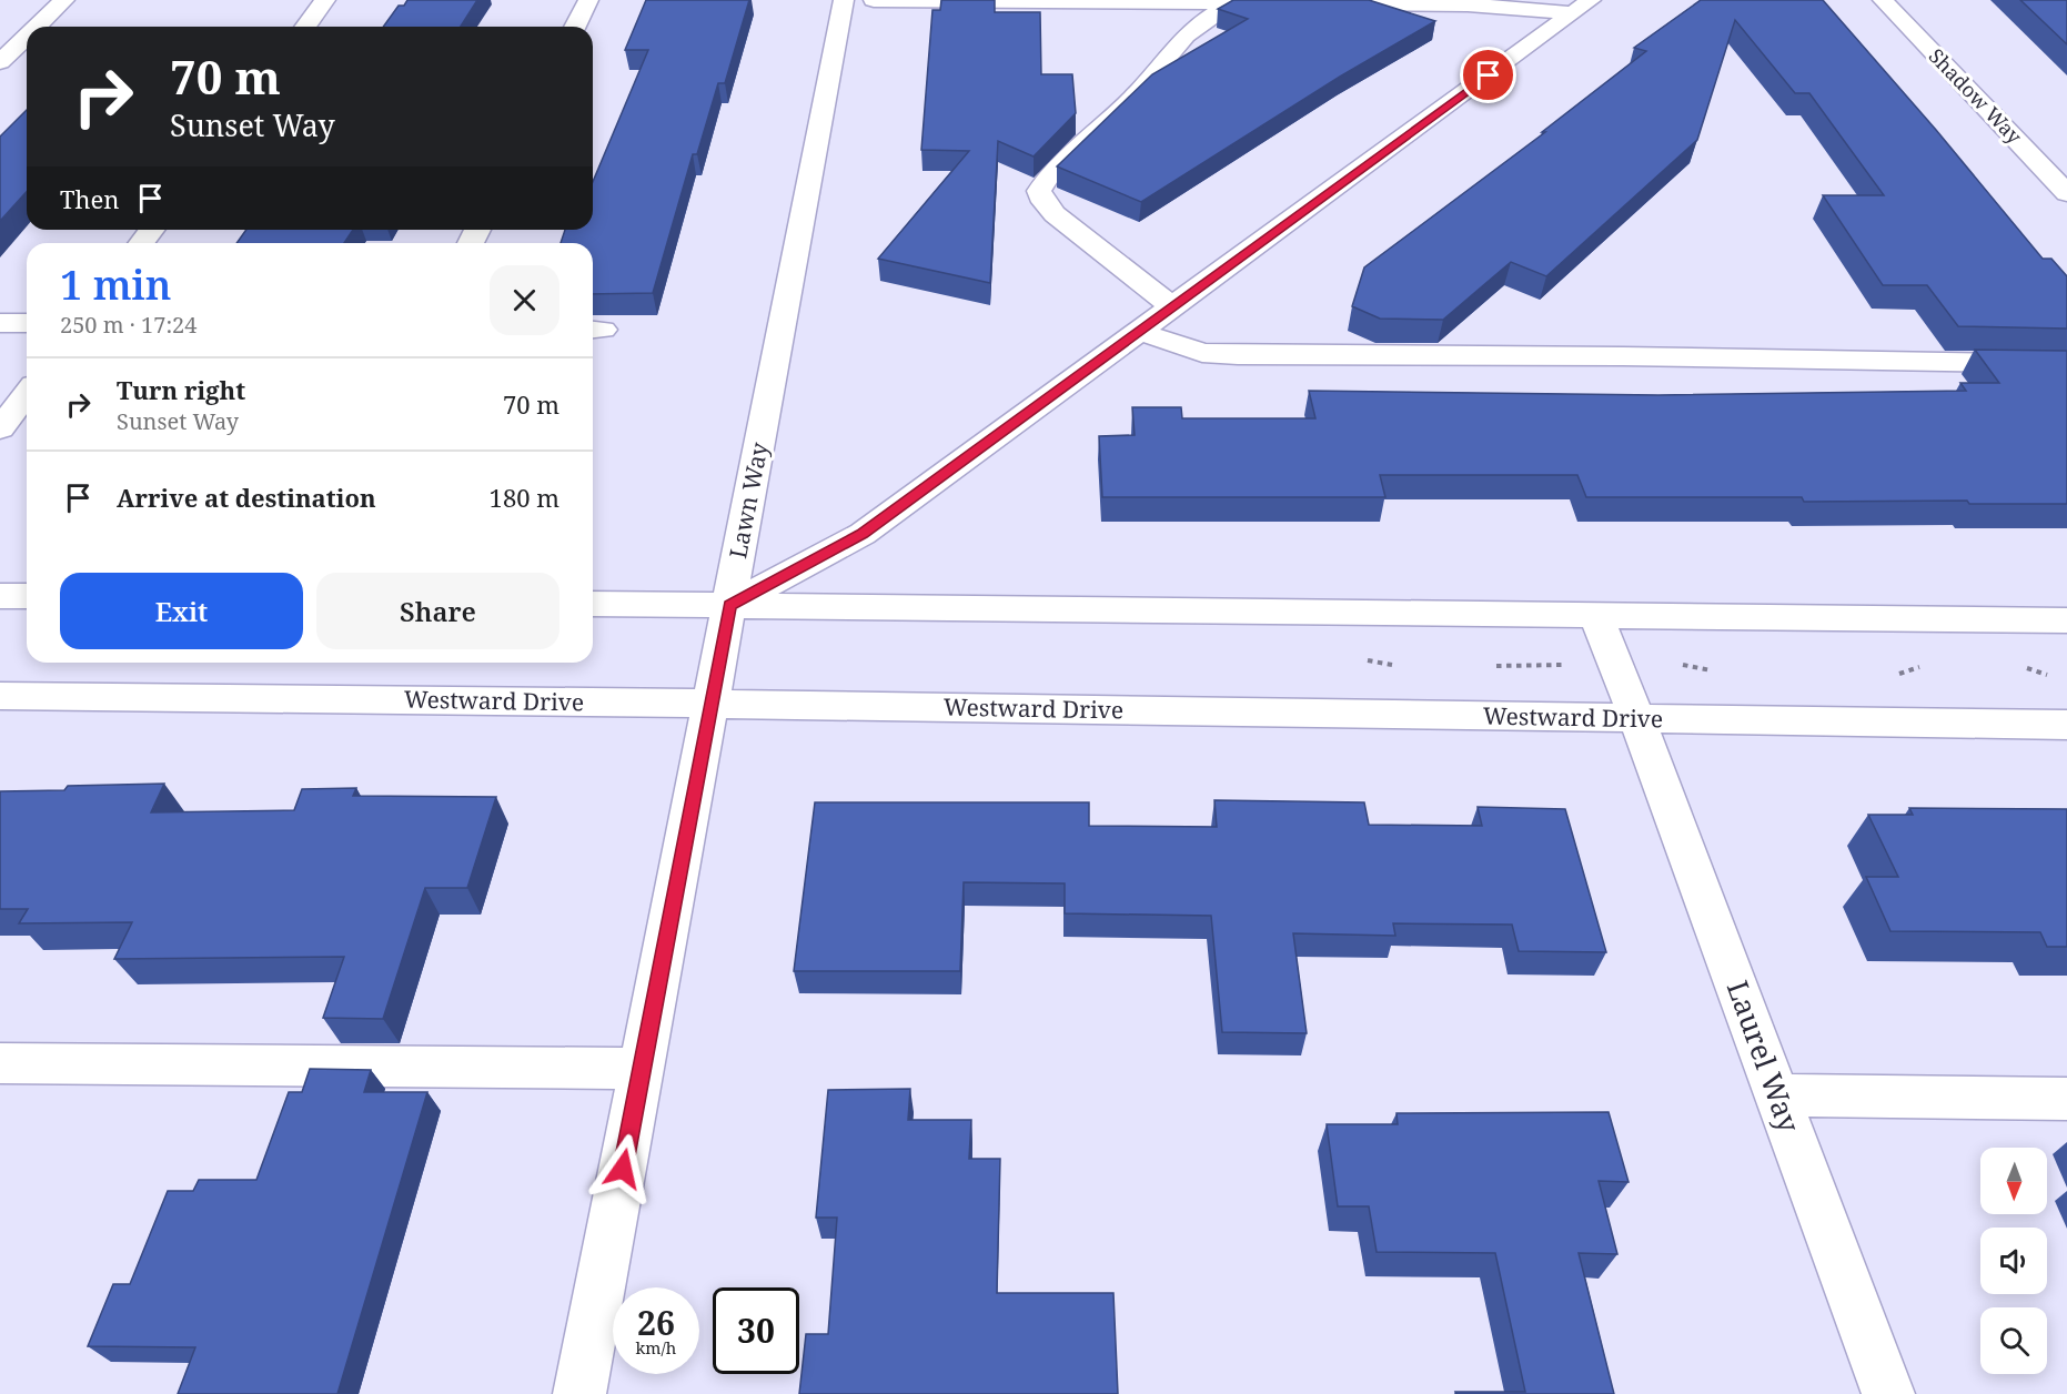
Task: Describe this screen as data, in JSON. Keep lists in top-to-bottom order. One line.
{"streets":{"street":["Shadow Way","Lawn Way","Westward Drive","Laurel Way"]},"crossings":[["Lawn Way","Westward Drive"],["Westward Drive","Laurel Way"]],"north":"bottom","page":{"turn":["70 m","Sunset Way"],"then":"Then","heading":["1 min","250 m · 17:24"],"list":[{"name":"Turn right","note":"Sunset Way","value":"70 m"},{"name":"Arrive at destination","value":"180 m"}],"buttons":["Exit","Share"],"speed":"26 km/h","limit":"30"}}
